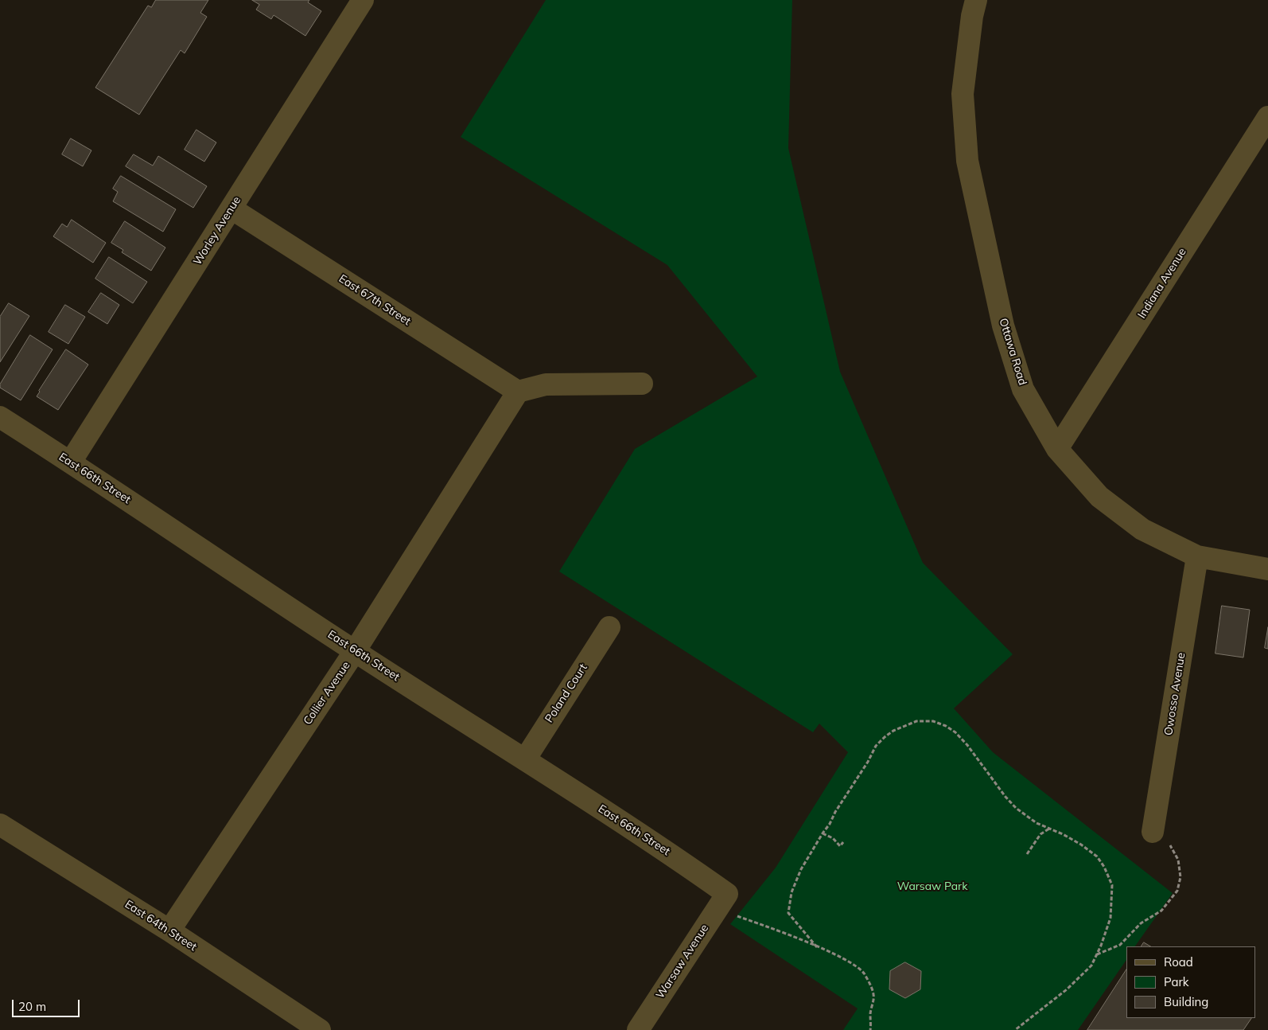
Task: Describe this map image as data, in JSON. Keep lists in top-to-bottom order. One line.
{"streets":{"street":["Worley Avenue","Indiana Avenue","East 67th Street","Ottawa Road","East 66th Street","Collier Avenue","Poland Court","Owosso Avenue","East 64th Street","Warsaw Avenue"]},"crossings":[["Worley Avenue","East 67th Street"],["Worley Avenue","East 66th Street"],["Indiana Avenue","Ottawa Road"],["East 67th Street","Collier Avenue"],["Ottawa Road","Owosso Avenue"],["East 66th Street","Collier Avenue"],["East 66th Street","Poland Court"],["East 66th Street","Warsaw Avenue"],["Collier Avenue","East 64th Street"]],"parks":["Warsaw Park"],"legend":["Road","Park","Building"],"scale_bar":"20 m"}
